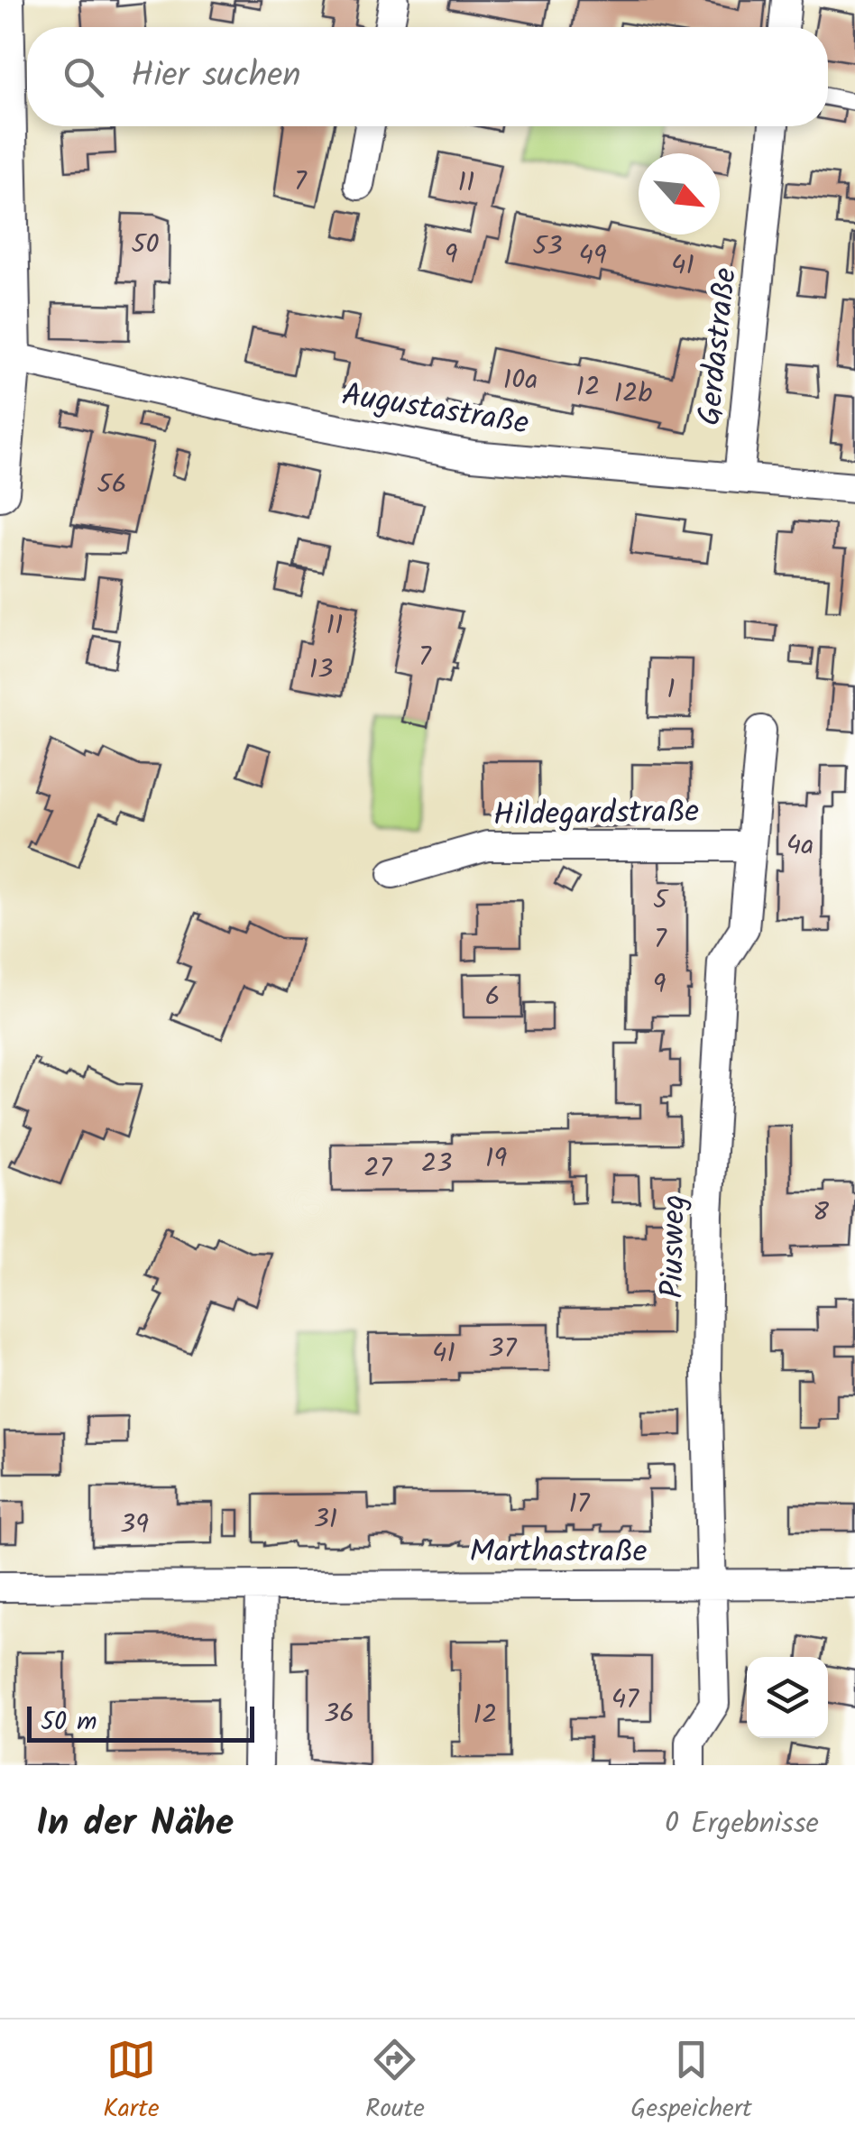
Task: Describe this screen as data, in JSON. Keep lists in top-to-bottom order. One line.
{"streets":{"street":["Gerdastraße","Augustastraße","Hildegardstraße","Piusweg","Marthastraße"]},"crossings":[["Gerdastraße","Augustastraße"],["Hildegardstraße","Piusweg"],["Piusweg","Marthastraße"]],"house_numbers":["7","11","50","53","9","49","41","10a","12","12b","56","11","7","13","1","4a","5","7","9","6","19","23","27","8","37","41","17","31","39","47","36","12"],"scale_bar":"50 m","north":"bottom right","page":{"search":"Hier suchen","scale":"50 m","heading":["In der Nähe","0 Ergebnisse"],"nav":["Karte","Route","Gespeichert"]}}
